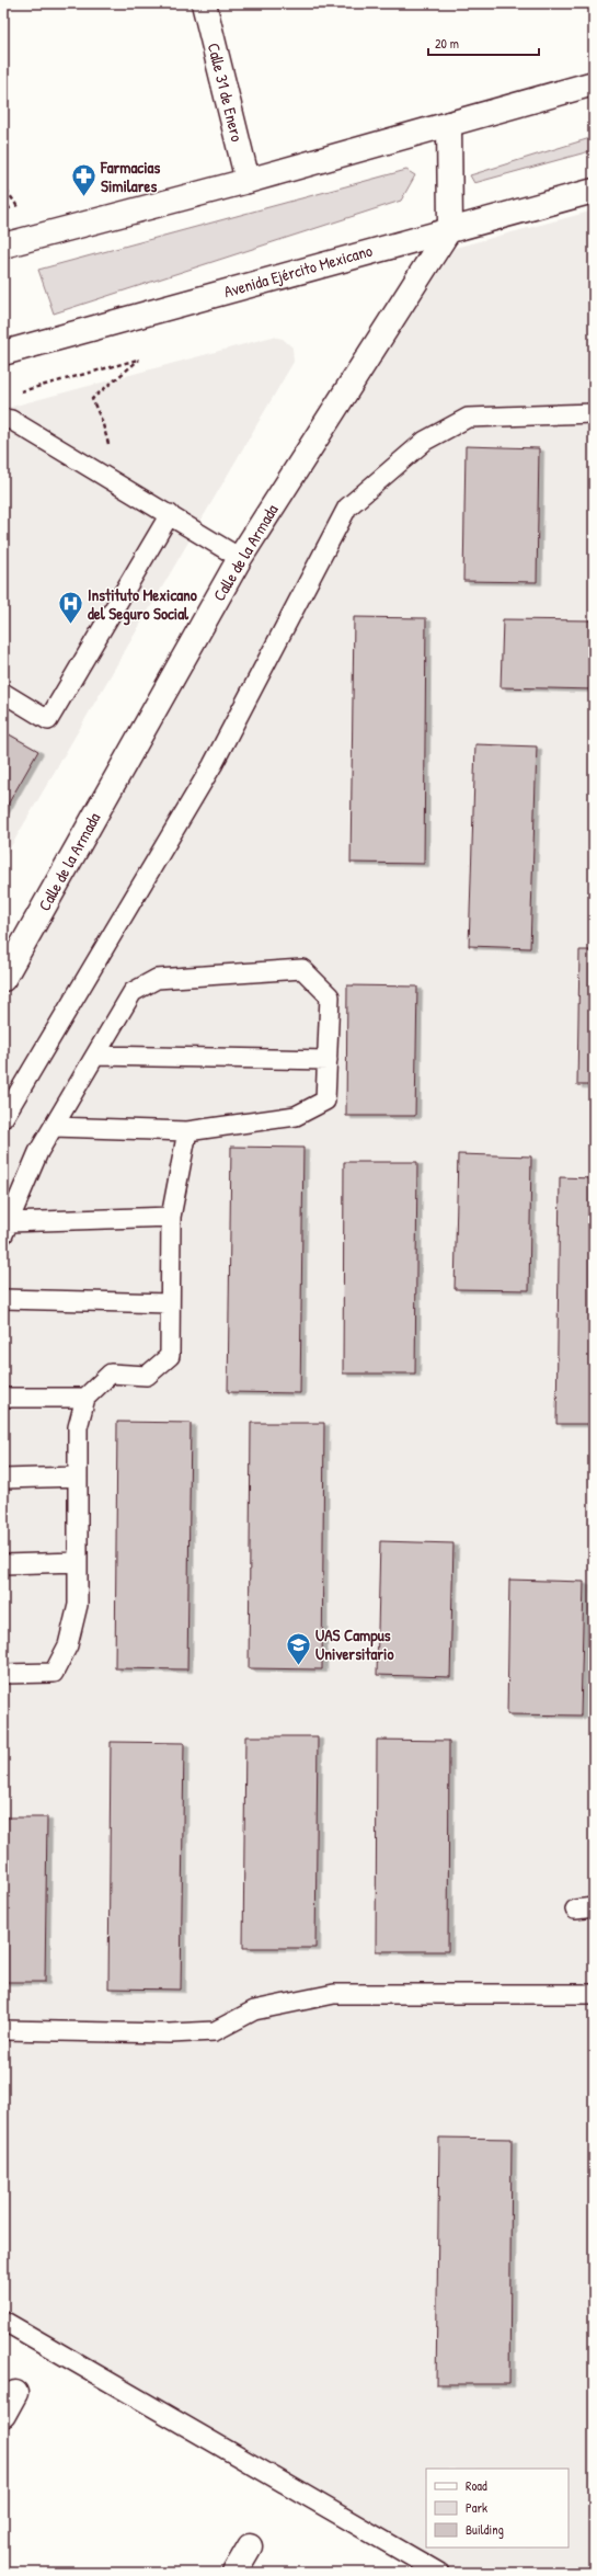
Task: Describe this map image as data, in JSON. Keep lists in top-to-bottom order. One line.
{"streets":{"street":["Calle 31 de Enero","Avenida Ejército Mexicano","Calle de la Armada"]},"crossings":[["Avenida Ejército Mexicano","Calle de la Armada"]],"places":{"pharmacy":["Farmacias Similares"],"hospital":["Instituto Mexicano del Seguro Social"],"school or university":["UAS Campus Universitario"]},"legend":["Road","Park","Building"],"scale_bar":"20 m"}
